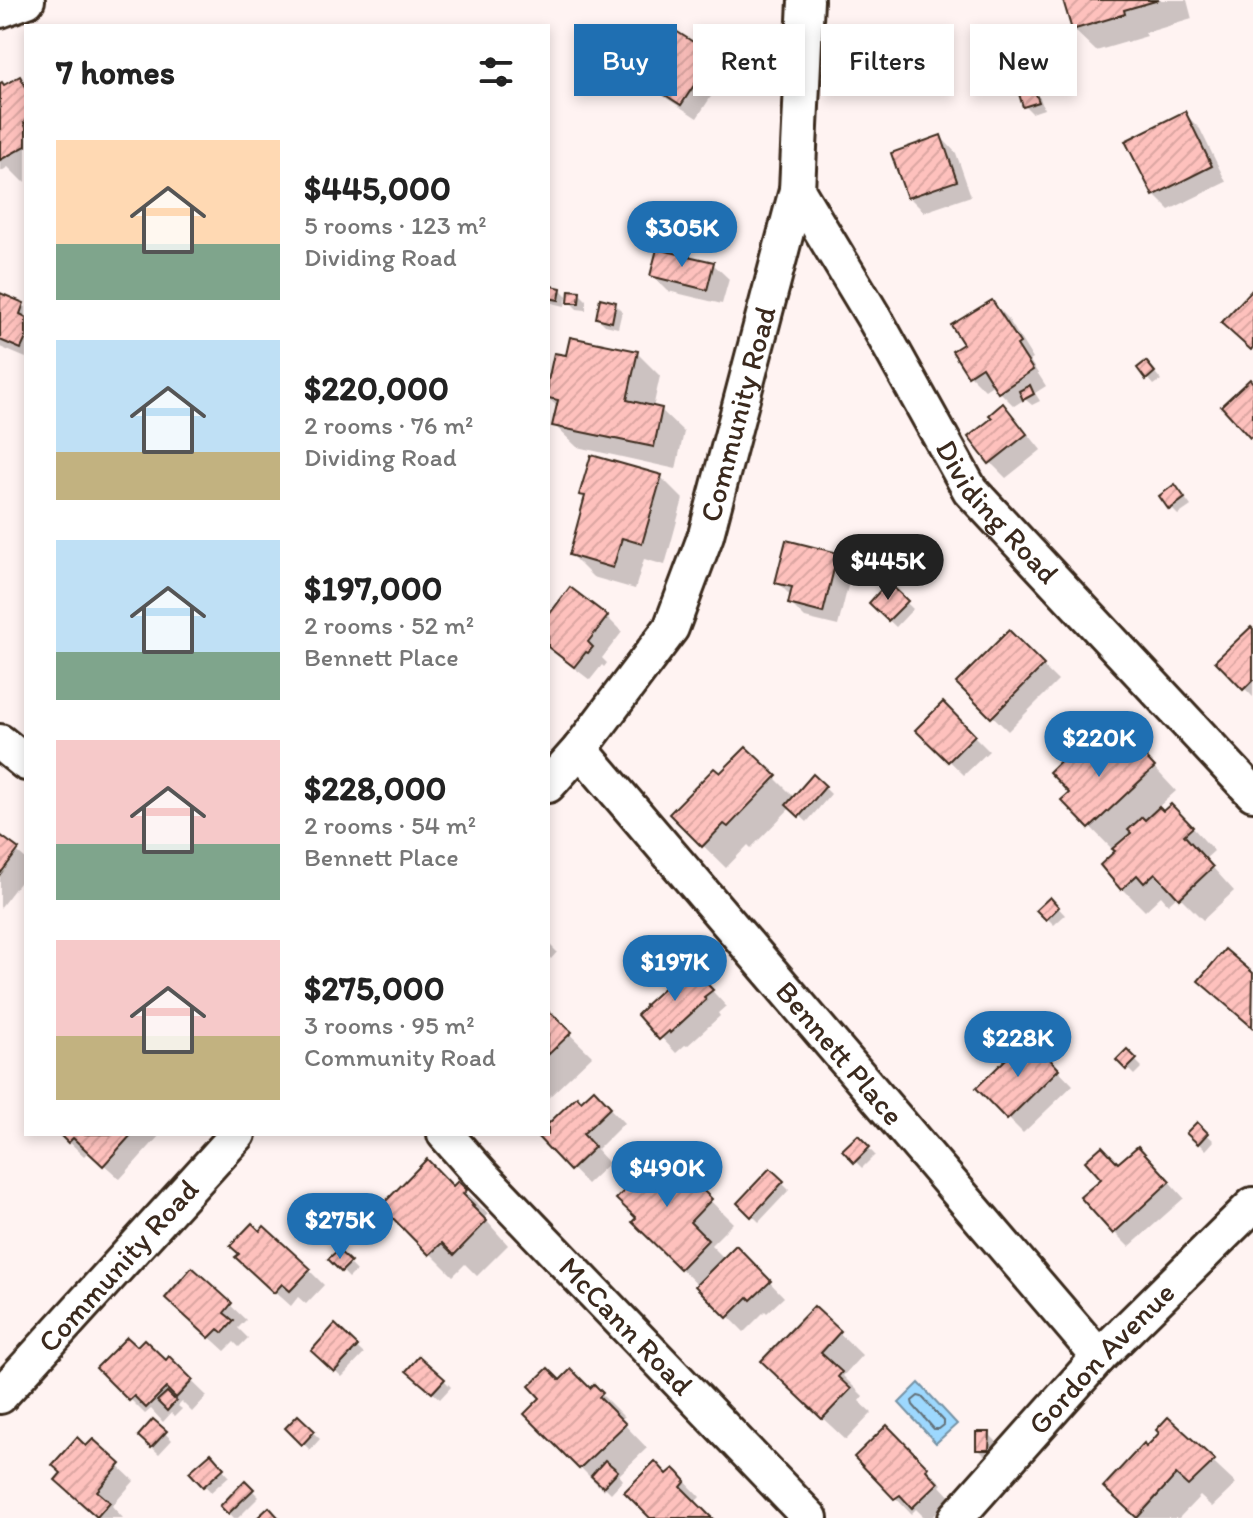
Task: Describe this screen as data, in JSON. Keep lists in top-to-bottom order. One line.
{"streets":{"street":["Community Road","Dividing Road","Bennett Place","McCann Road","Gordon Avenue"]},"crossings":[["Community Road","Dividing Road"],["Community Road","Bennett Place"],["Bennett Place","Gordon Avenue"]],"page":{"chip":["Buy","Rent","Filters","New"],"heading":"7 homes","list":[{"name":"$445,000","note":"5 rooms · 123 m² · Dividing Road"},{"name":"$220,000","note":"2 rooms · 76 m² · Dividing Road"},{"name":"$197,000","note":"2 rooms · 52 m² · Bennett Place"},{"name":"$228,000","note":"2 rooms · 54 m² · Bennett Place"},{"name":"$275,000","note":"3 rooms · 95 m² · Community Road"}],"price":["$305K","$445K","$220K","$197K","$228K","$490K","$275K"]}}
